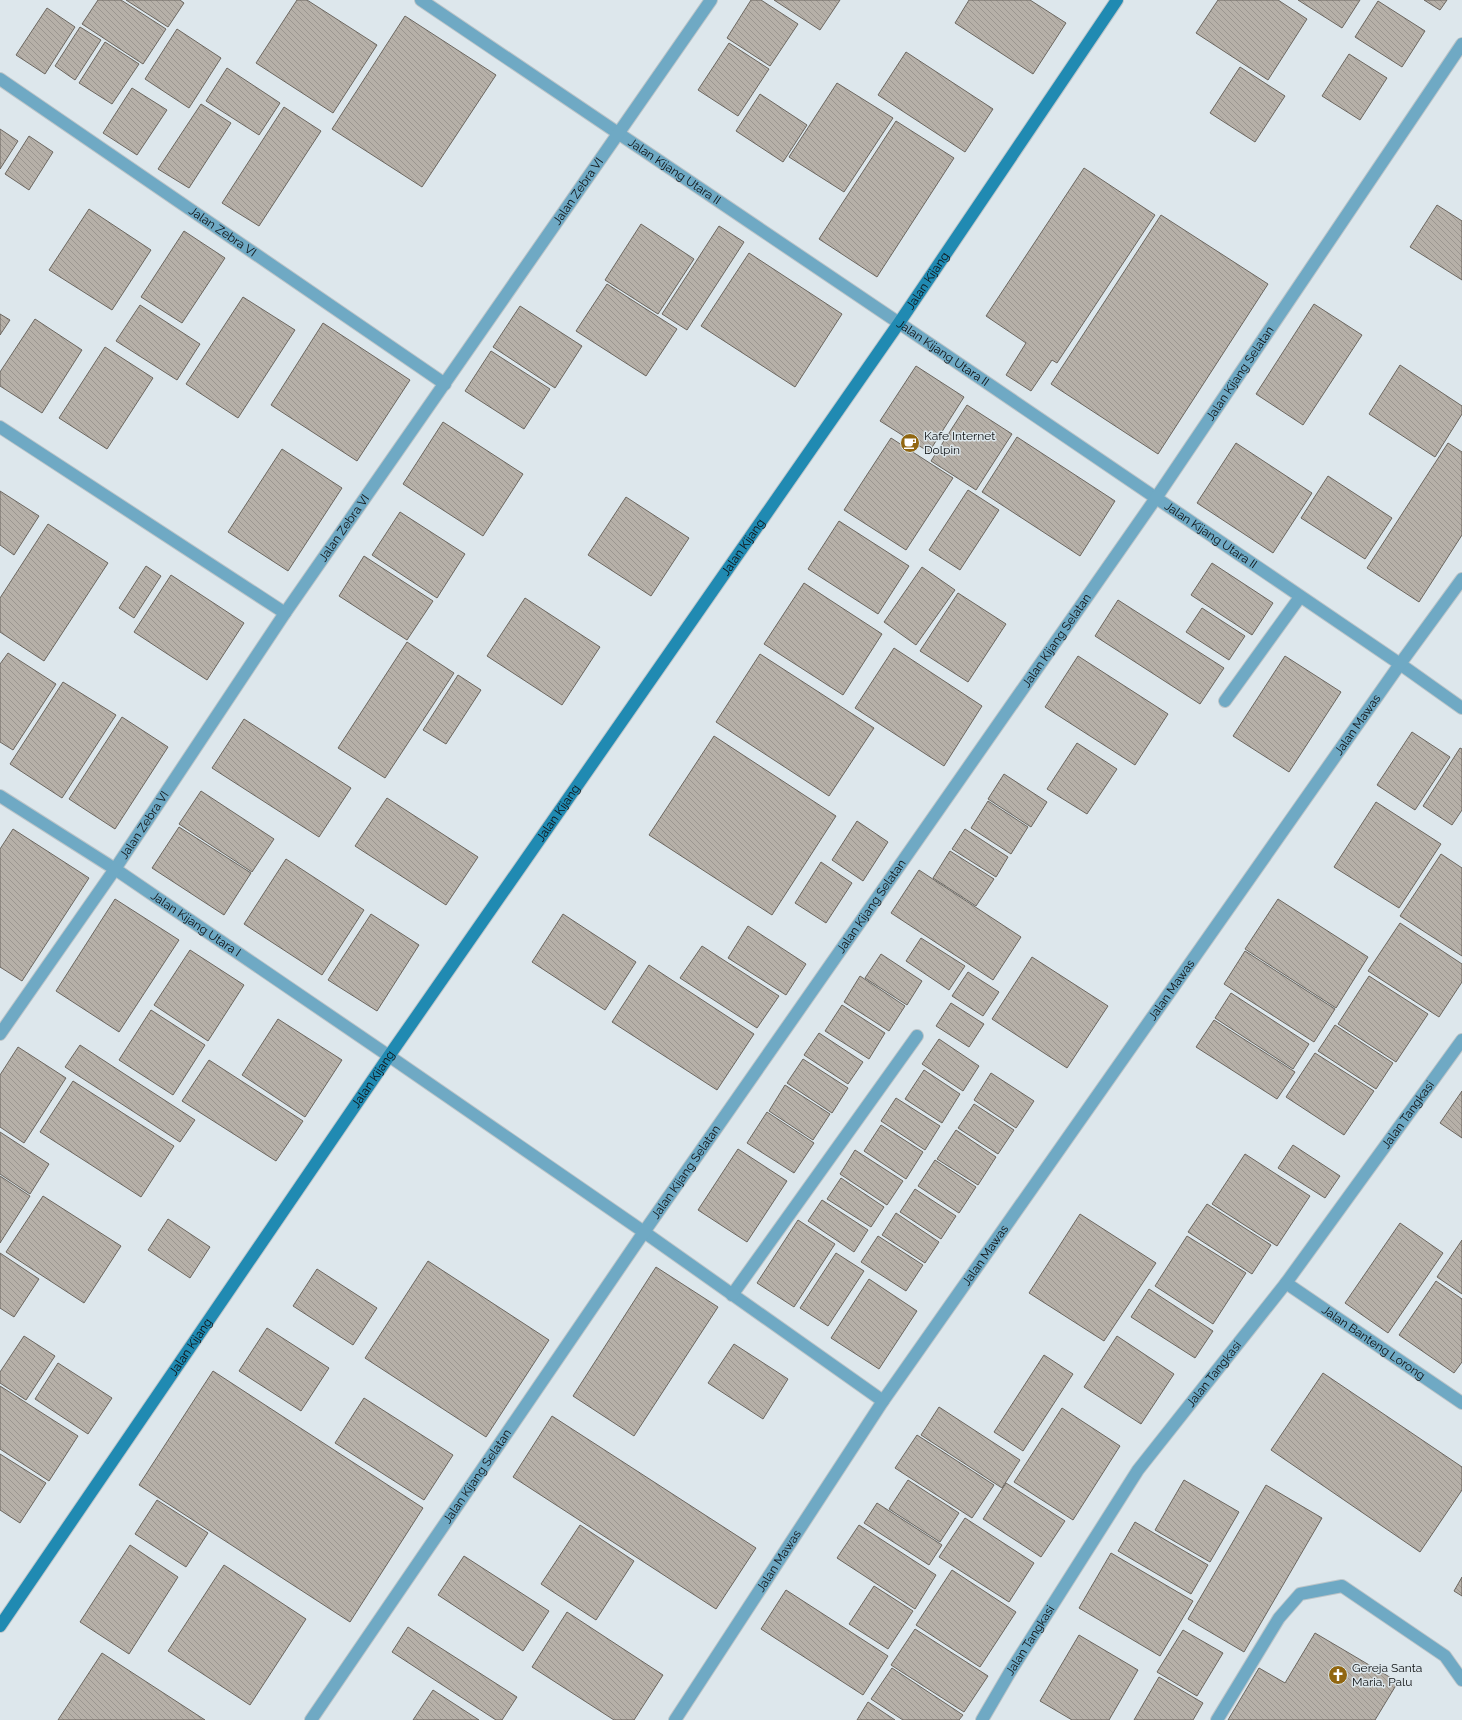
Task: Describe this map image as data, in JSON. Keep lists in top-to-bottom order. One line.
{"streets":{"street":["Jalan Kijang Utara II","Jalan Zebra VI","Jalan Kijang","Jalan Kijang Selatan","Jalan Mawas","Jalan Kijang Utara I","Jalan Tangkasi","Jalan Banteng Lorong"]},"crossings":[["Jalan Kijang Utara II","Jalan Zebra VI"],["Jalan Kijang Utara II","Jalan Kijang"],["Jalan Kijang Utara II","Jalan Kijang Selatan"],["Jalan Kijang Utara II","Jalan Mawas"],["Jalan Zebra VI","Jalan Kijang Utara I"],["Jalan Kijang","Jalan Kijang Selatan"],["Jalan Kijang","Jalan Kijang Utara I"],["Jalan Kijang Selatan","Jalan Kijang Utara I"],["Jalan Tangkasi","Jalan Banteng Lorong"]],"places":{"cafe":["Kafe Internet Dolpin"],"church":["Gereja Santa Maria, Palu"]}}
